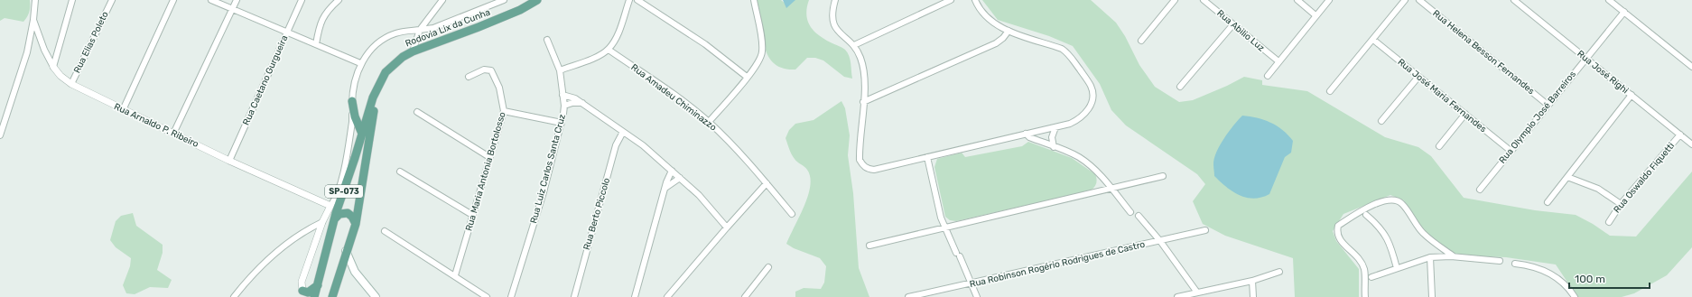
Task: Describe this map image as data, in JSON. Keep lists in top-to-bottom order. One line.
{"streets":{"main road":["Rodovia Lix da Cunha","SP-073"],"street":["Rua Abilio Luz","Rua Elias Poleto","Rua Helena Besson Fernandes","Rua José Righi","Rua Caetano Gurgueira","Rua José Maria Fernandes","Rua Amadeu Chiminazzo","Rua Olympio José Barreiros","Rua Arnaldo P. Ribeiro","Rua Luiz Carlos Santa Cruz","Rua Maria Antonia Bortolosso","Rua Oswaldo Fiquetti","Rua Berto Piccolo","Rua Robinson Rogério Rodrigues de Castro"]},"crossings":[["Rua Elias Poleto","Rua Arnaldo P. Ribeiro"],["Rua Helena Besson Fernandes","Rua Olympio José Barreiros"],["Rua José Righi","Rua Olympio José Barreiros"],["Rua José Righi","Rua Oswaldo Fiquetti"],["Rua Caetano Gurgueira","Rua Arnaldo P. Ribeiro"],["Rua José Maria Fernandes","Rua Olympio José Barreiros"]],"scale_bar":"100 m"}
